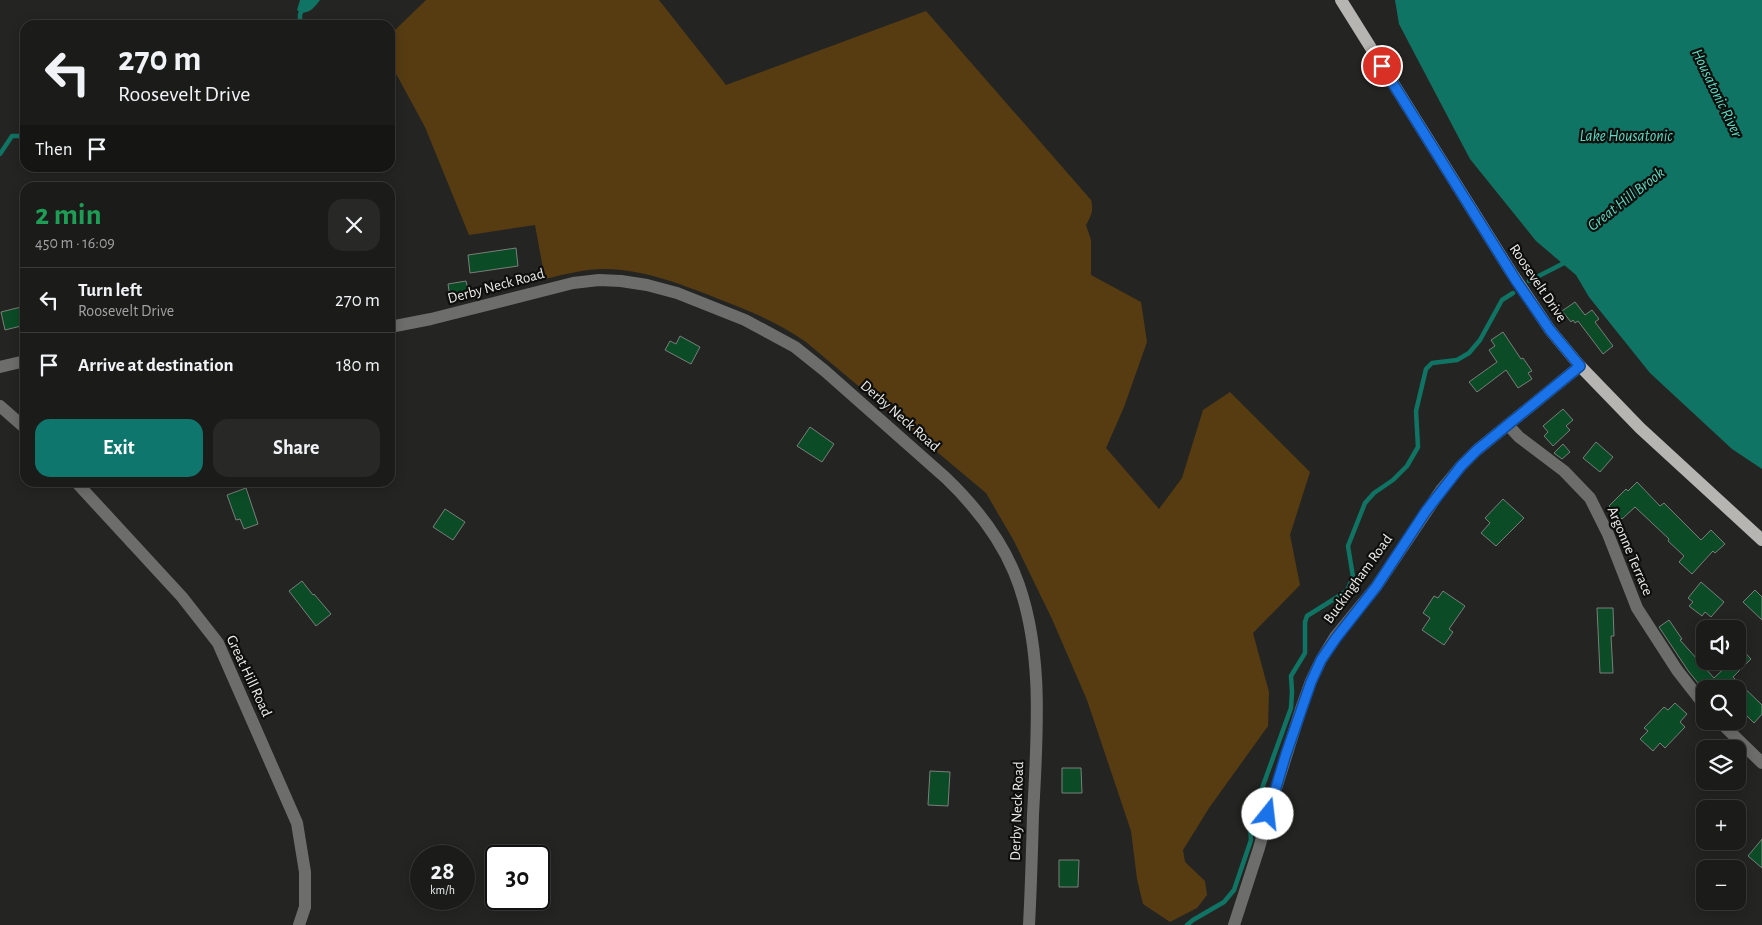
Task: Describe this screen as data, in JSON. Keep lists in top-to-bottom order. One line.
{"streets":{"main road":["Roosevelt Drive"],"street":["Derby Neck Road","Argonne Terrace","Buckingham Road","Great Hill Road"]},"crossings":[["Roosevelt Drive","Buckingham Road"],["Argonne Terrace","Buckingham Road"]],"water":["Housatonic River","Lake Housatonic","Great Hill Brook"],"page":{"turn":["270 m","Roosevelt Drive"],"then":"Then","heading":["2 min","450 m · 16:09"],"list":[{"name":"Turn left","note":"Roosevelt Drive","value":"270 m"},{"name":"Arrive at destination","value":"180 m"}],"buttons":["Exit","Share"],"map_buttons":["+","−"],"speed":"28 km/h","limit":"30"}}
